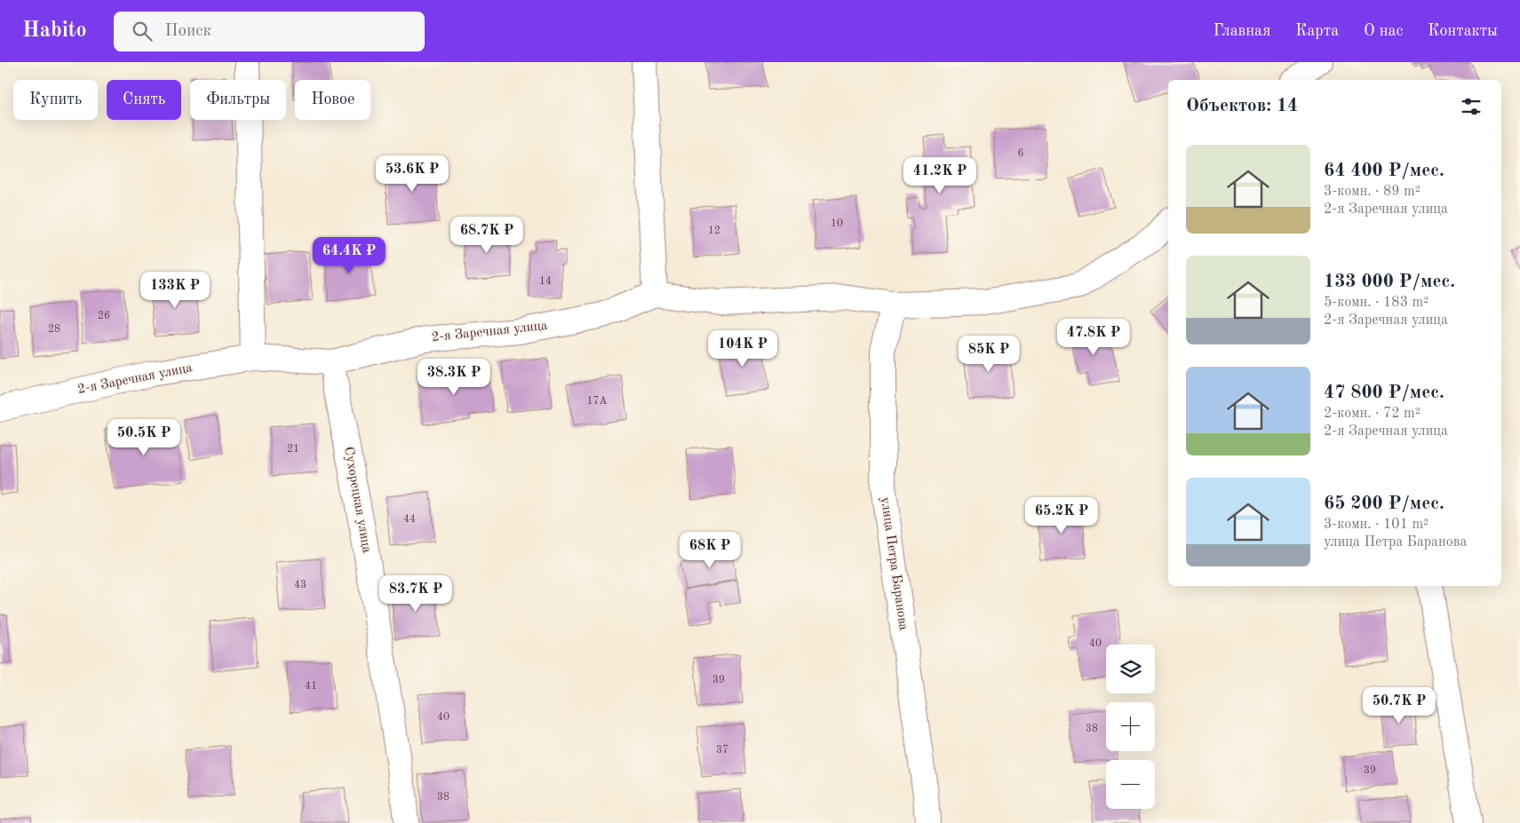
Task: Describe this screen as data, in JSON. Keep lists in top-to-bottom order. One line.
{"streets":{"street":["2-я Заречная улица","Сухорецкая улица","улица Петра Баранова"]},"crossings":[["2-я Заречная улица","Сухорецкая улица"],["2-я Заречная улица","улица Петра Баранова"]],"house_numbers":["6","10","12","14","26","28","17А","21","44","43","40","39","41","40","38","37","39","38"],"page":{"header":"Habito","search":"Поиск","nav":["Главная","Карта","О нас","Контакты"],"chip":["Купить","Снять","Фильтры","Новое"],"heading":"Объектов: 14","list":[{"name":"64 400 ₽/мес.","note":"3-комн. · 89 m² · 2-я Заречная улица"},{"name":"133 000 ₽/мес.","note":"5-комн. · 183 m² · 2-я Заречная улица"},{"name":"47 800 ₽/мес.","note":"2-комн. · 72 m² · 2-я Заречная улица"},{"name":"65 200 ₽/мес.","note":"3-комн. · 101 m² · улица Петра Баранова"}],"price":["53.6K ₽","41.2K ₽","68.7K ₽","64.4K ₽","133K ₽","47.8K ₽","104K ₽","85K ₽","38.3K ₽","50.5K ₽","65.2K ₽","68K ₽","83.7K ₽","50.7K ₽"],"map_buttons":["+","−"]}}
